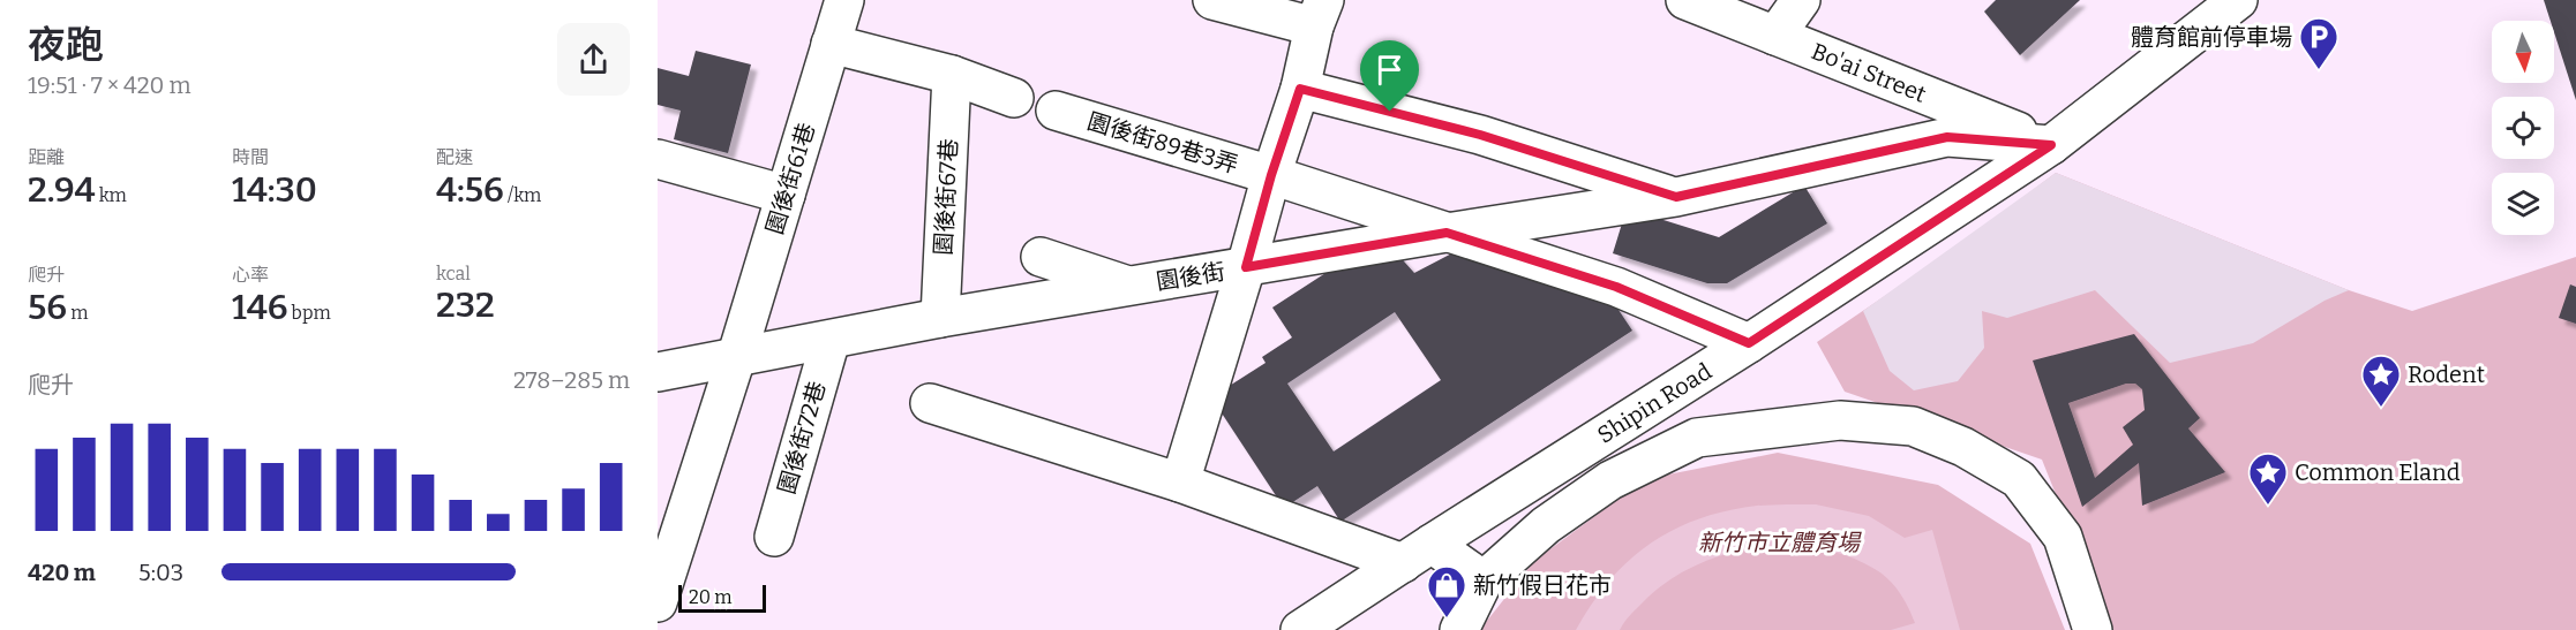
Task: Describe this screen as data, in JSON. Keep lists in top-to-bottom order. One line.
{"streets":{"street":["Bo'ai Street","園後街89巷3弄","園後街61巷","園後街67巷","園後街","Shipin Road","園後街72巷"]},"crossings":[["Bo'ai Street","園後街"],["Bo'ai Street","Shipin Road"],["園後街89巷3弄","園後街"],["園後街89巷3弄","Shipin Road"],["園後街61巷","園後街"],["園後街67巷","園後街"],["園後街","Shipin Road"],["園後街","園後街72巷"]],"parks":["新竹市立體育場"],"places":{"parking":["體育館前停車場"],"place":["Rodent","Common Eland"],"shop":["新竹假日花市"]},"scale_bar":"20 m","north":"bottom","page":{"heading":["夜跑","19:51 · 7 × 420 m"],"stats":[["距離","2.94 km"],["時間","14:30"],["配速","4:56 /km"],["爬升","56 m"],["心率","146 bpm"],["kcal","232"]],"chart":["爬升","278–285 m"],"list":[{"name":"420 m","note":"5:03"}],"scale":"20 m"}}
